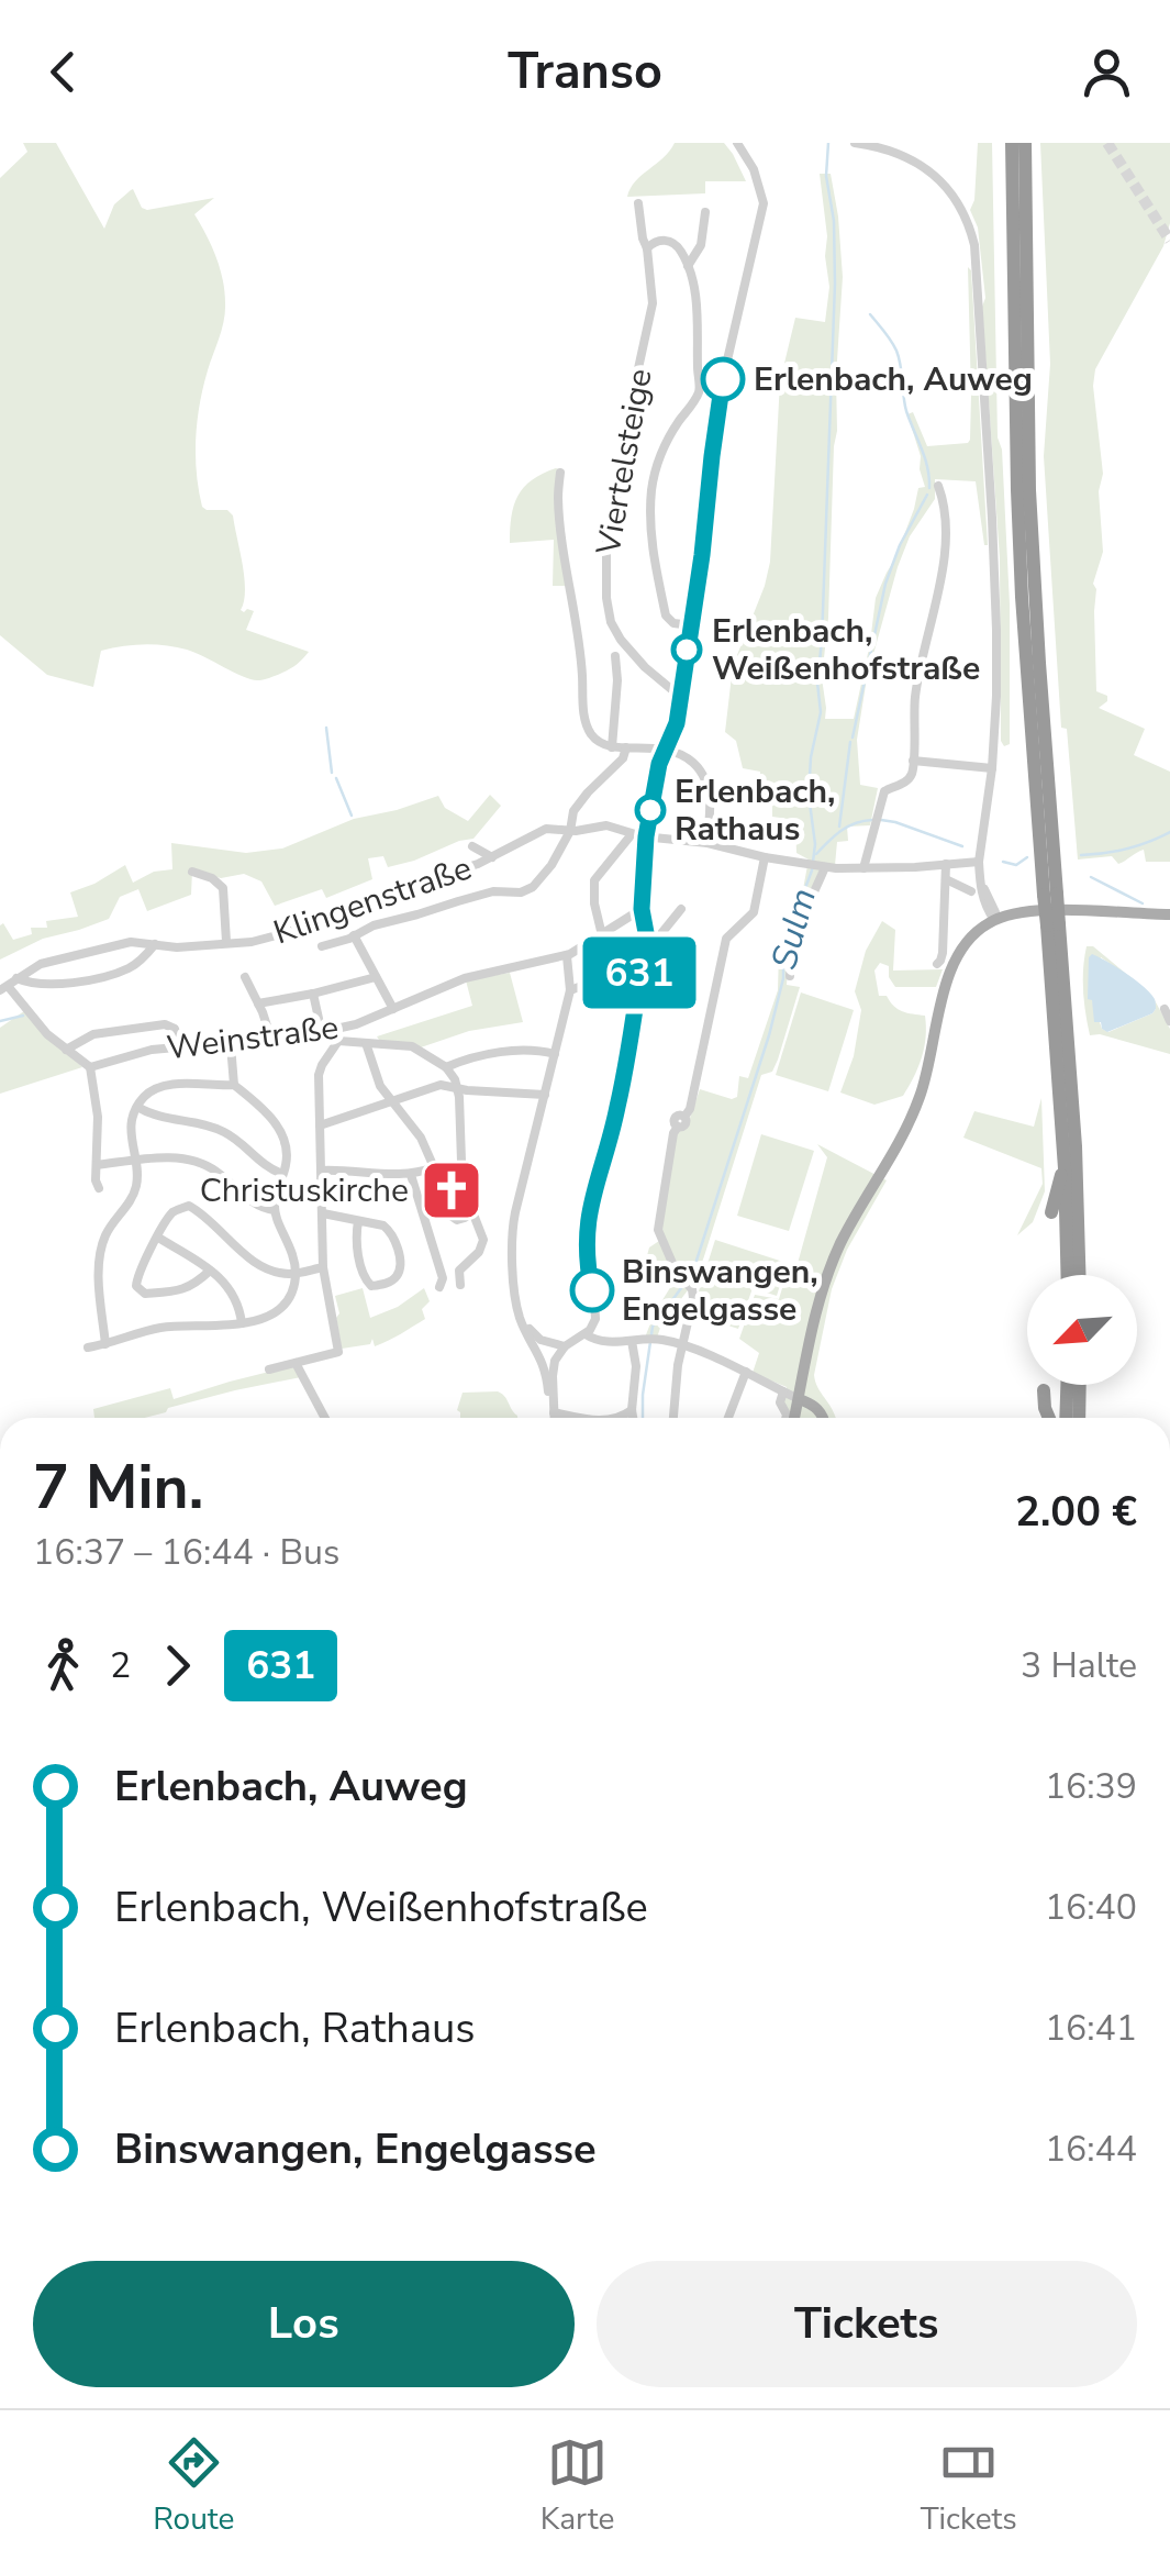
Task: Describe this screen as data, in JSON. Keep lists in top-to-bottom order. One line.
{"streets":{"street":["Viertelsteige","Klingenstraße","Weinstraße"]},"water":["Sulm"],"places":{"other":["Erlenbach, Auweg","Erlenbach, Weißenhofstraße","Erlenbach, Rathaus","Binswangen, Engelgasse"],"church":["Christuskirche"]},"lines":["bus line 631"],"north":"bottom left","page":{"header":"Transo","on_map":"631","heading":["7 Min.","16:37 – 16:44 · Bus","2.00 €"],"legs":["2","631","3 Halte"],"list":[{"name":"Erlenbach, Auweg","value":"16:39"},{"name":"Erlenbach, Weißenhofstraße","value":"16:40"},{"name":"Erlenbach, Rathaus","value":"16:41"},{"name":"Binswangen, Engelgasse","value":"16:44"}],"buttons":["Los","Tickets"],"tabs":["Route","Karte","Tickets"]}}
